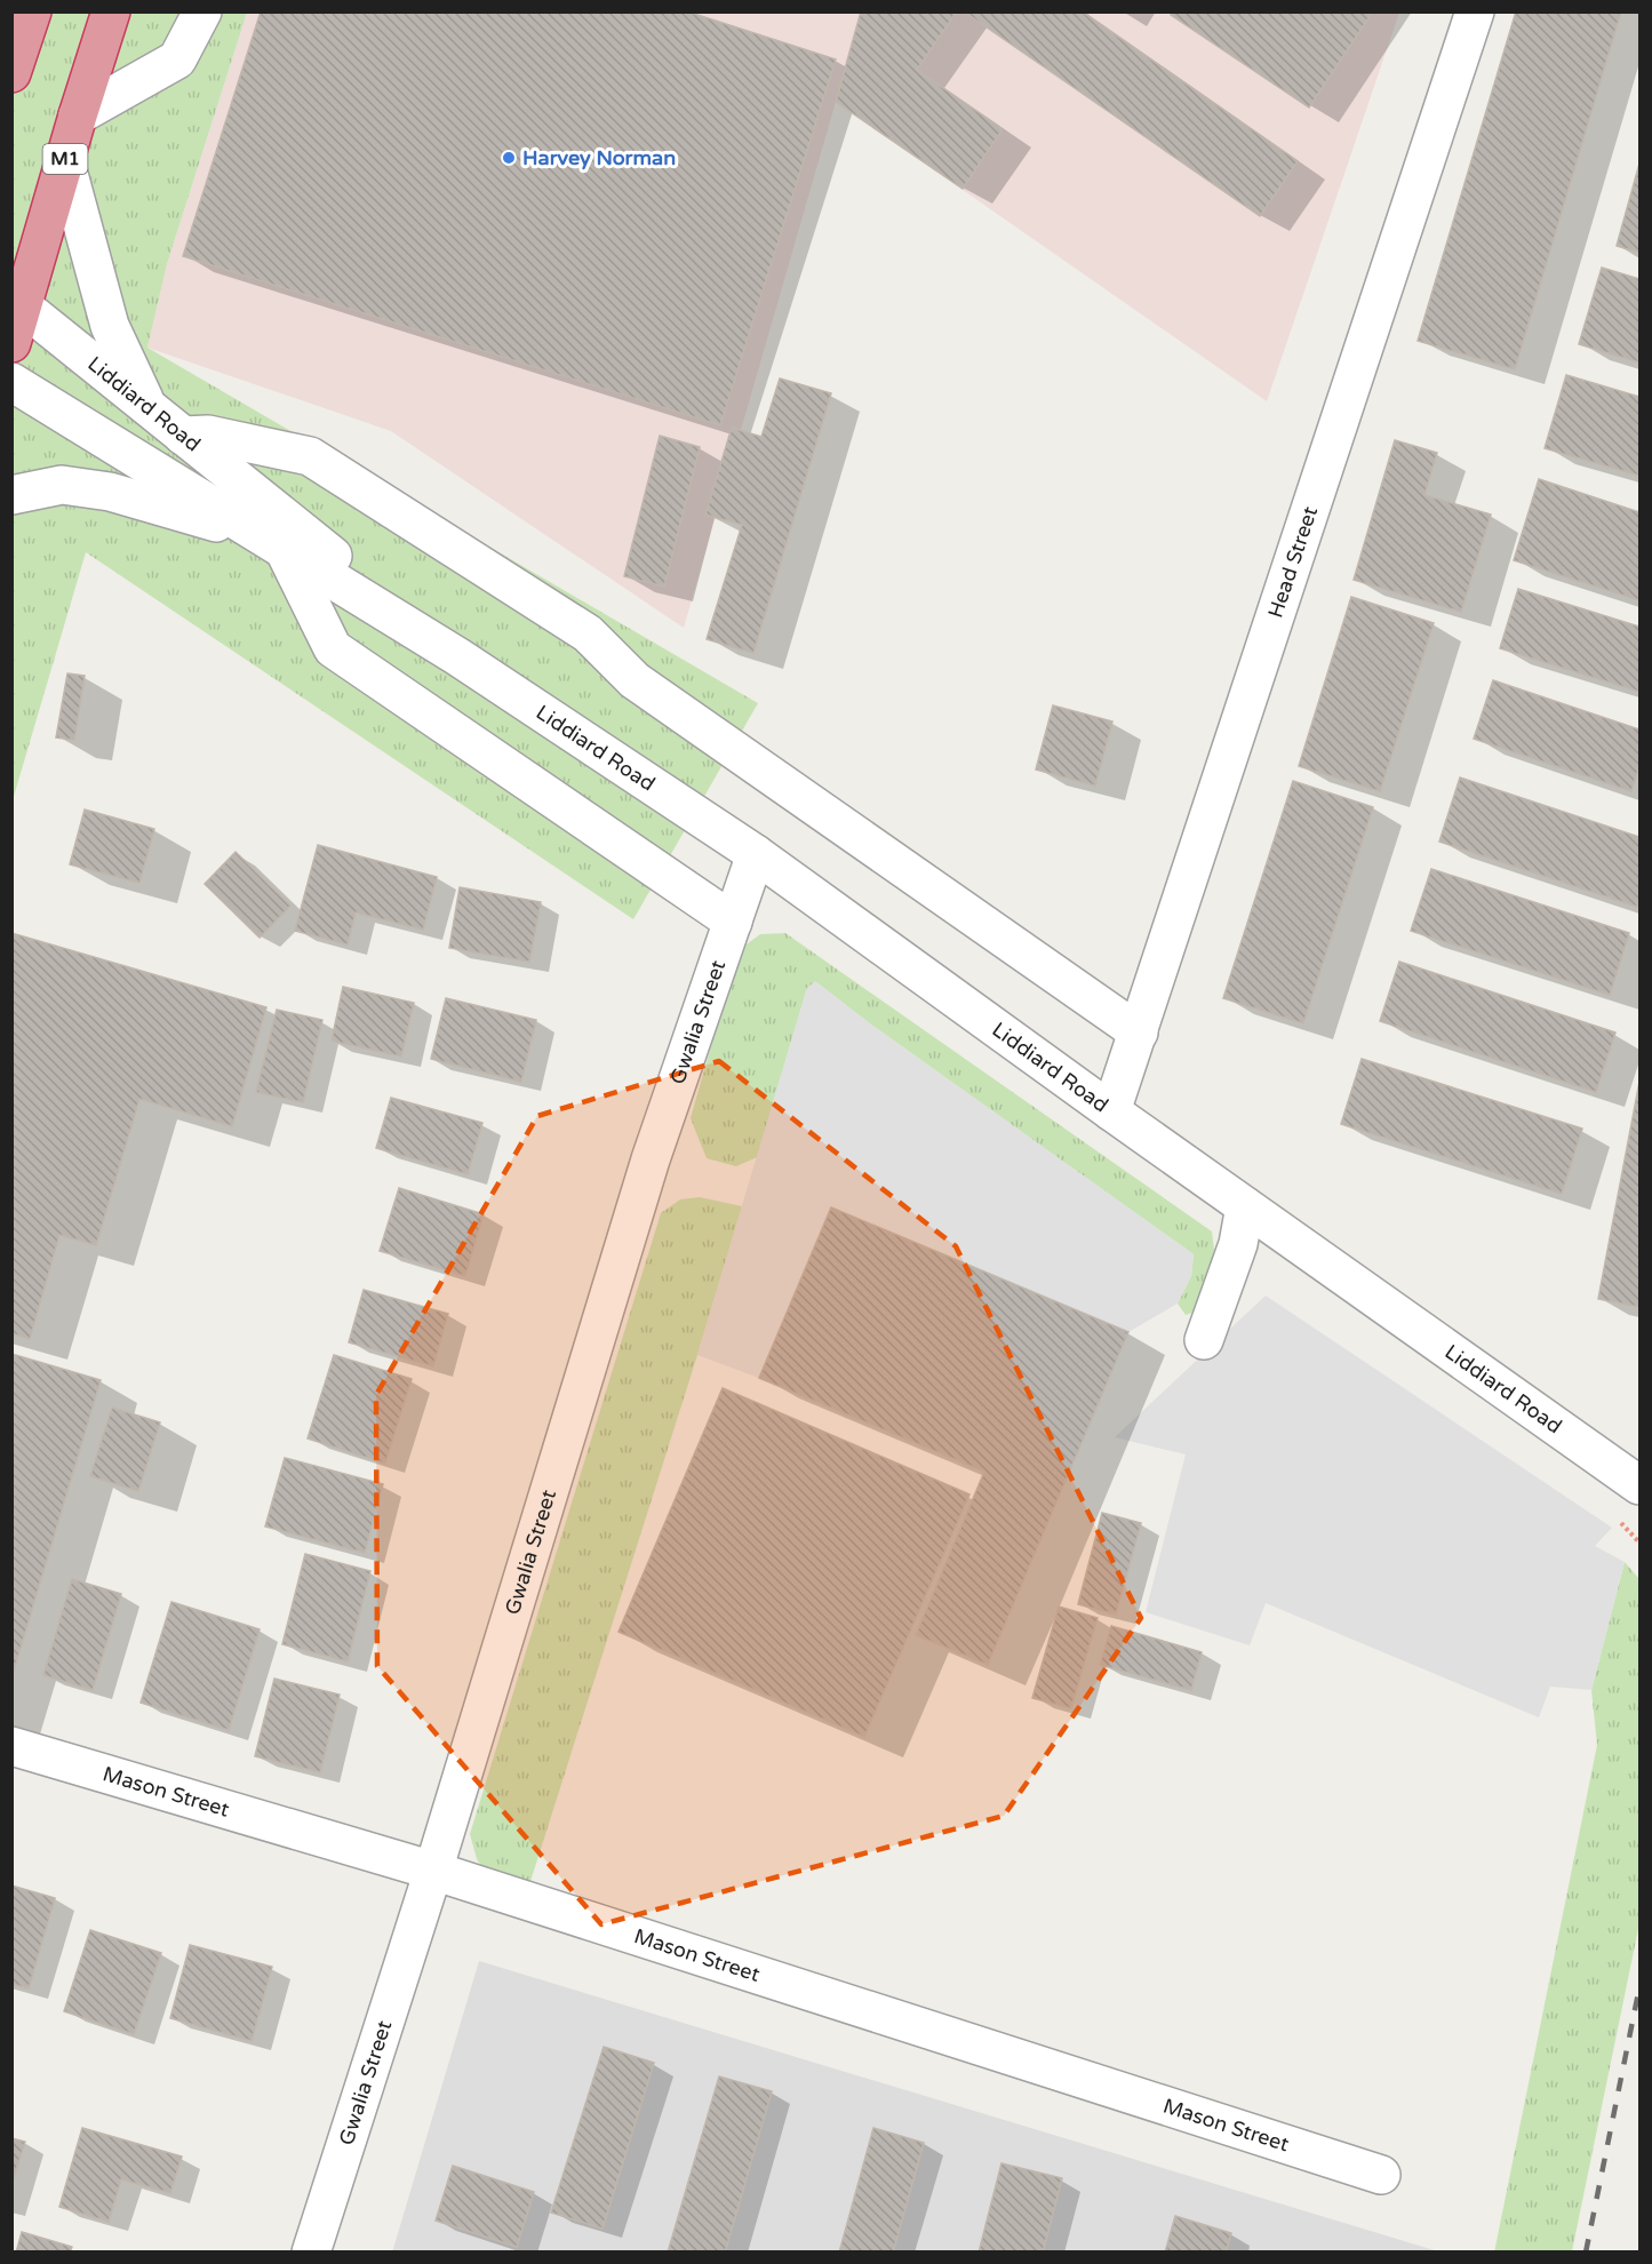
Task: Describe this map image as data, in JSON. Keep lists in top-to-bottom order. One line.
{"streets":{"highway":["M1"],"street":["Liddiard Road","Head Street","Gwalia Street","Mason Street"]},"crossings":[["M1","Liddiard Road"],["Liddiard Road","Head Street"],["Liddiard Road","Gwalia Street"],["Gwalia Street","Mason Street"]],"places":["Harvey Norman"]}
